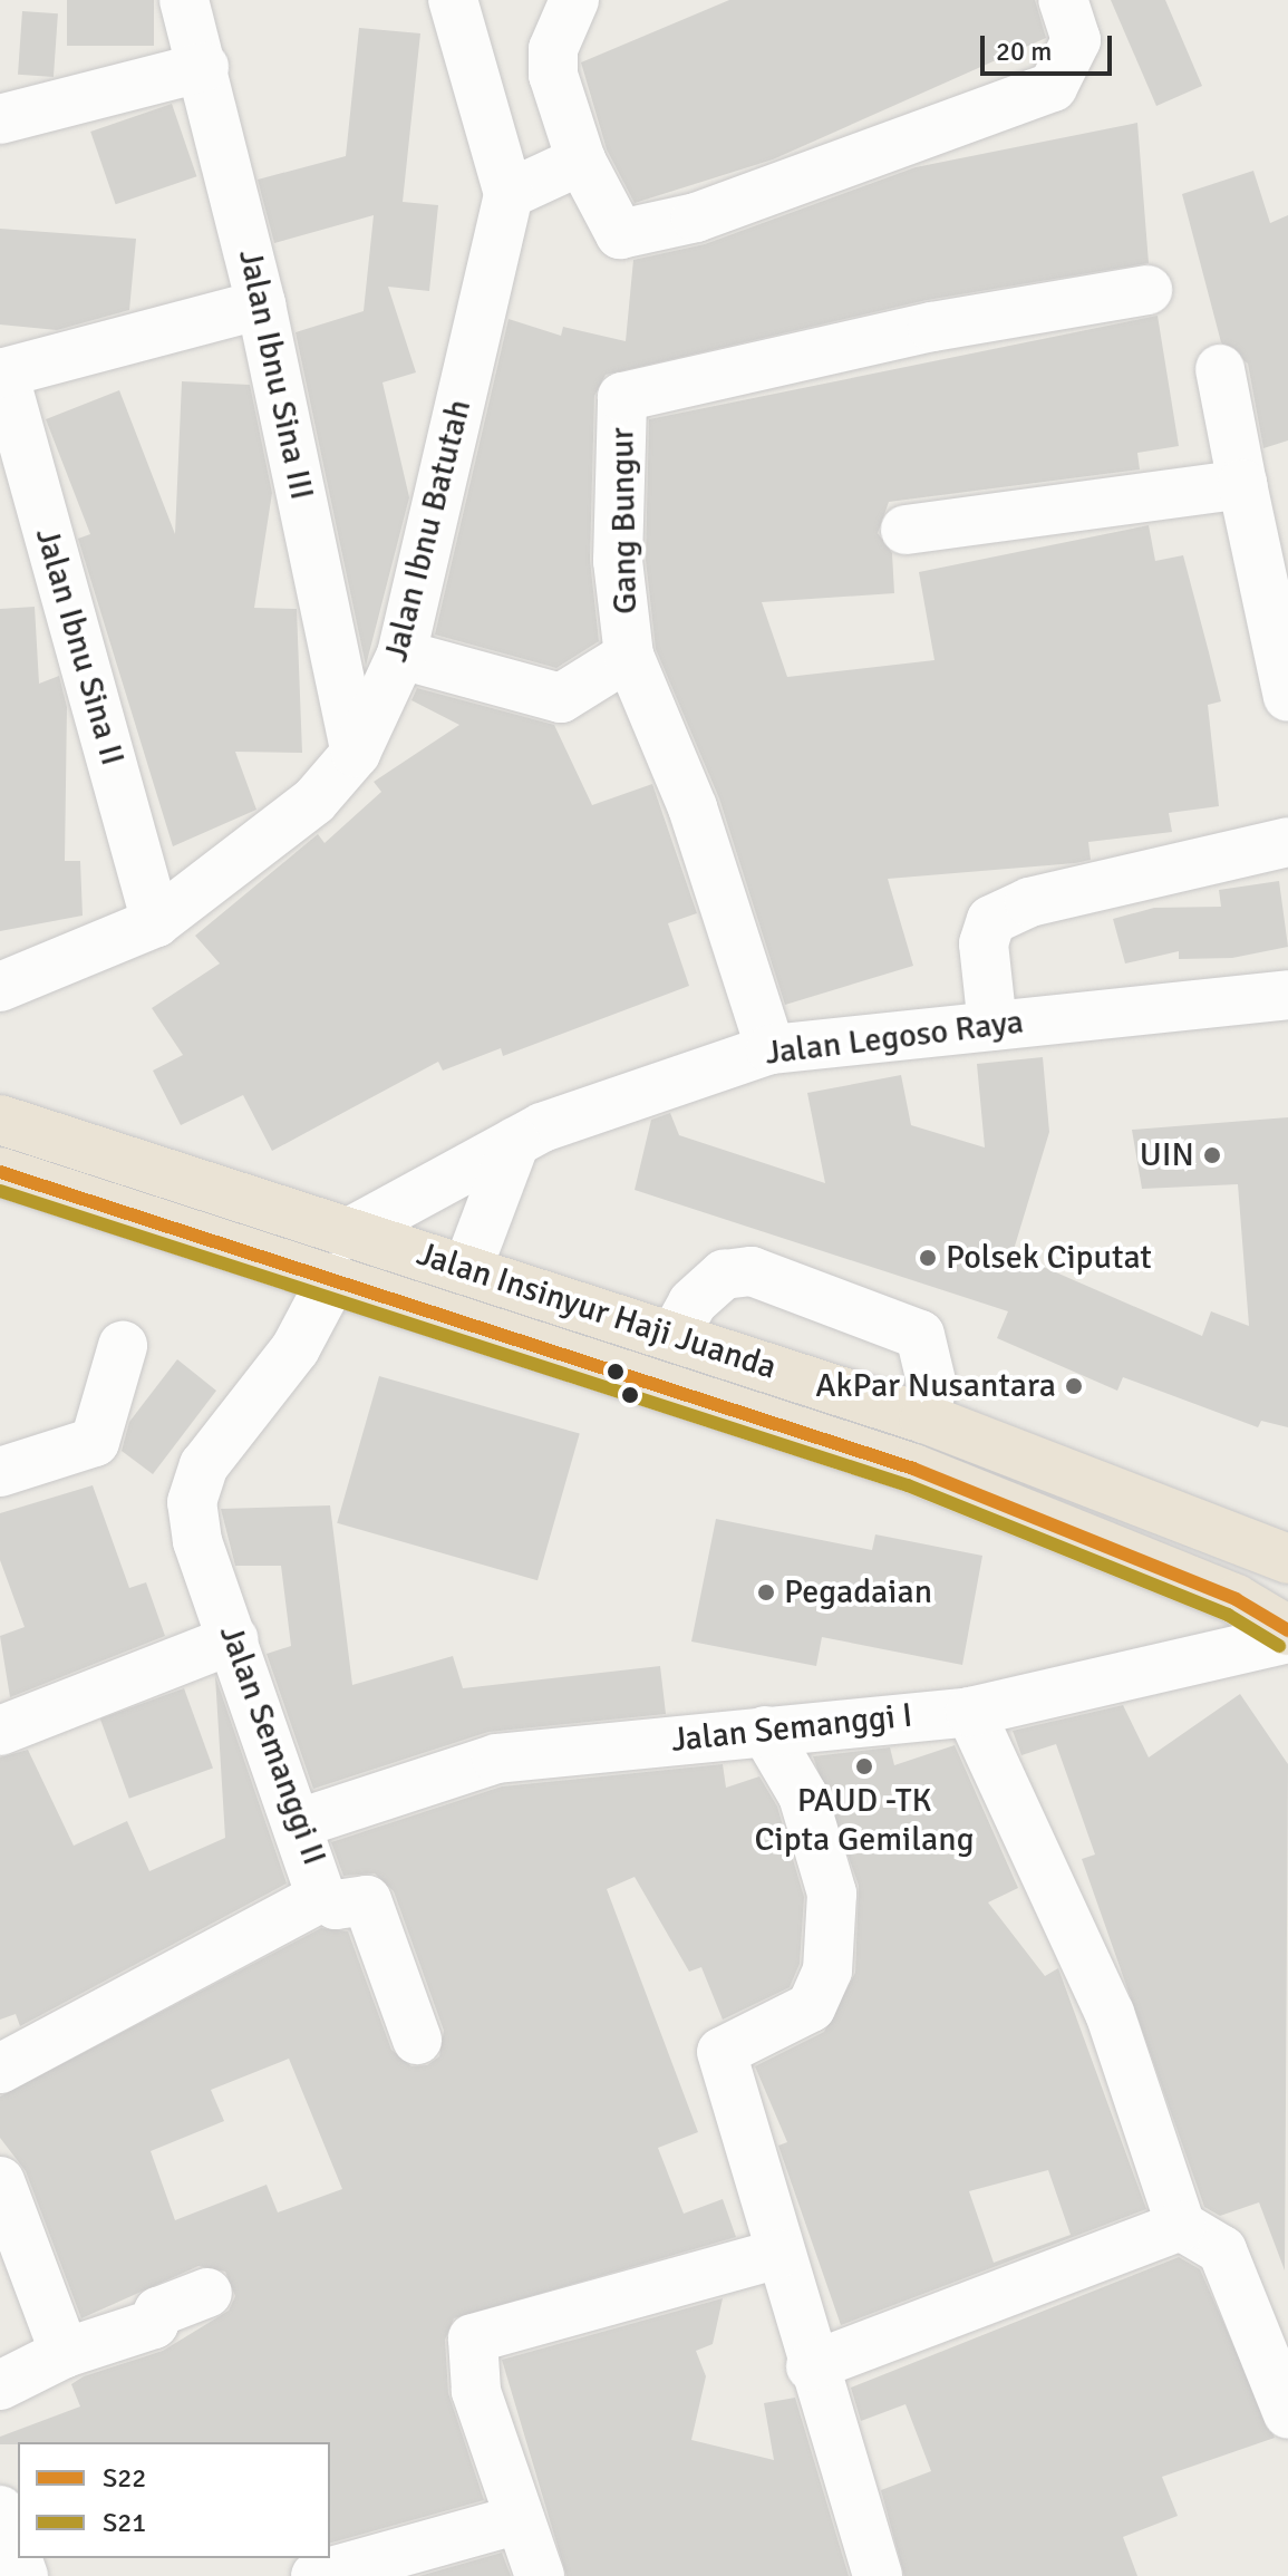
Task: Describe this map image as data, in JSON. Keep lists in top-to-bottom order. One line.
{"streets":{"highway":["Jalan Insinyur Haji Juanda"],"street":["Jalan Ibnu Sina III","Gang Bungur","Jalan Ibnu Batutah","Jalan Ibnu Sina II","Jalan Legoso Raya","Jalan Semanggi I","Jalan Semanggi II"]},"crossings":[["Jalan Ibnu Sina III","Jalan Ibnu Batutah"],["Gang Bungur","Jalan Legoso Raya"],["Jalan Ibnu Batutah","Jalan Ibnu Sina II"],["Jalan Legoso Raya","Jalan Insinyur Haji Juanda"],["Jalan Insinyur Haji Juanda","Jalan Semanggi II"],["Jalan Semanggi I","Jalan Semanggi II"]],"places":["UIN","Polsek Ciputat","AkPar Nusantara","Pegadaian","PAUD -TK Cipta Gemilang"],"lines":["transit line S22","transit line S21"],"legend":["S22","S21"],"scale_bar":"20 m"}
